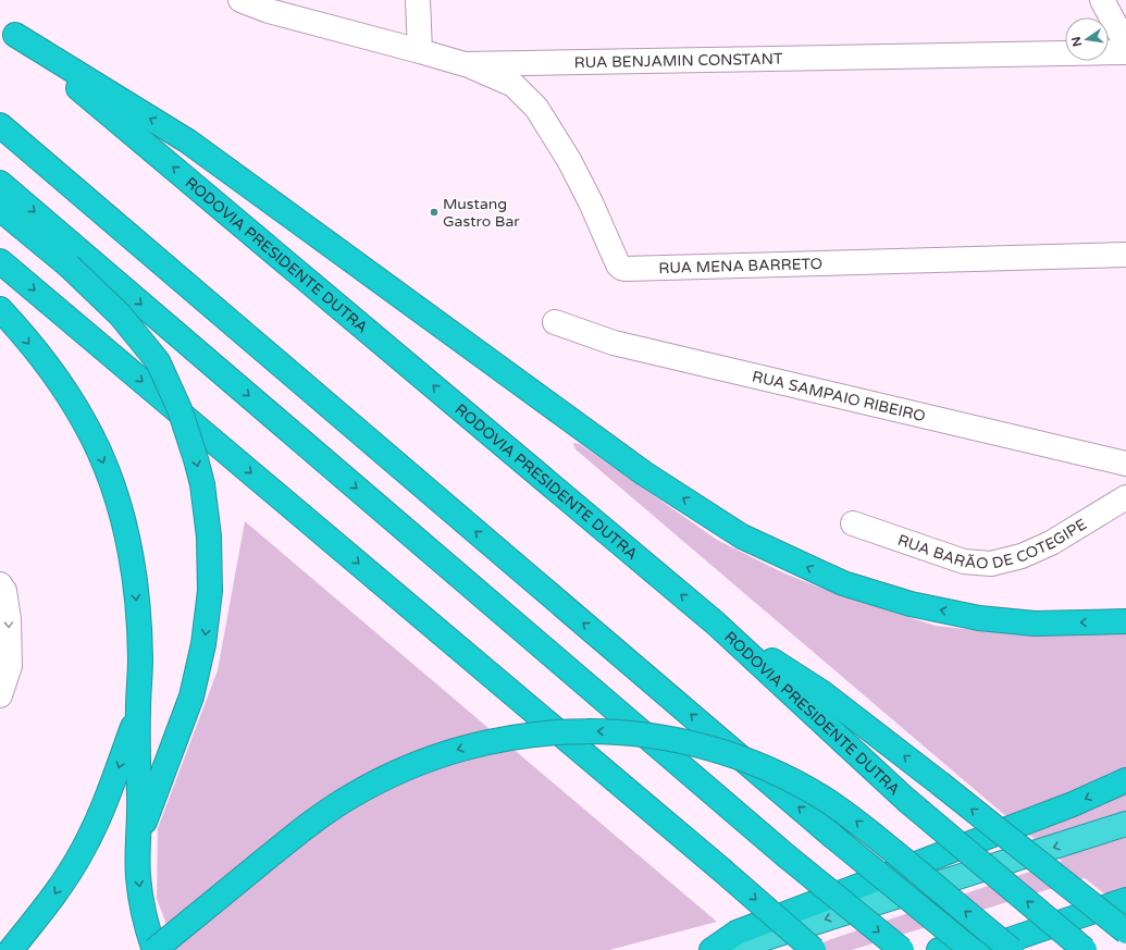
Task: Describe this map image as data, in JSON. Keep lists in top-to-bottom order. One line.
{"streets":{"highway":["RODOVIA PRESIDENTE DUTRA"],"street":["RUA BENJAMIN CONSTANT","RUA MENA BARRETO","RUA SAMPAIO RIBEIRO","RUA BARÃO DE COTEGIPE"]},"crossings":[["RUA BENJAMIN CONSTANT","RUA MENA BARRETO"]],"places":["Mustang Gastro Bar"],"north":"left"}
